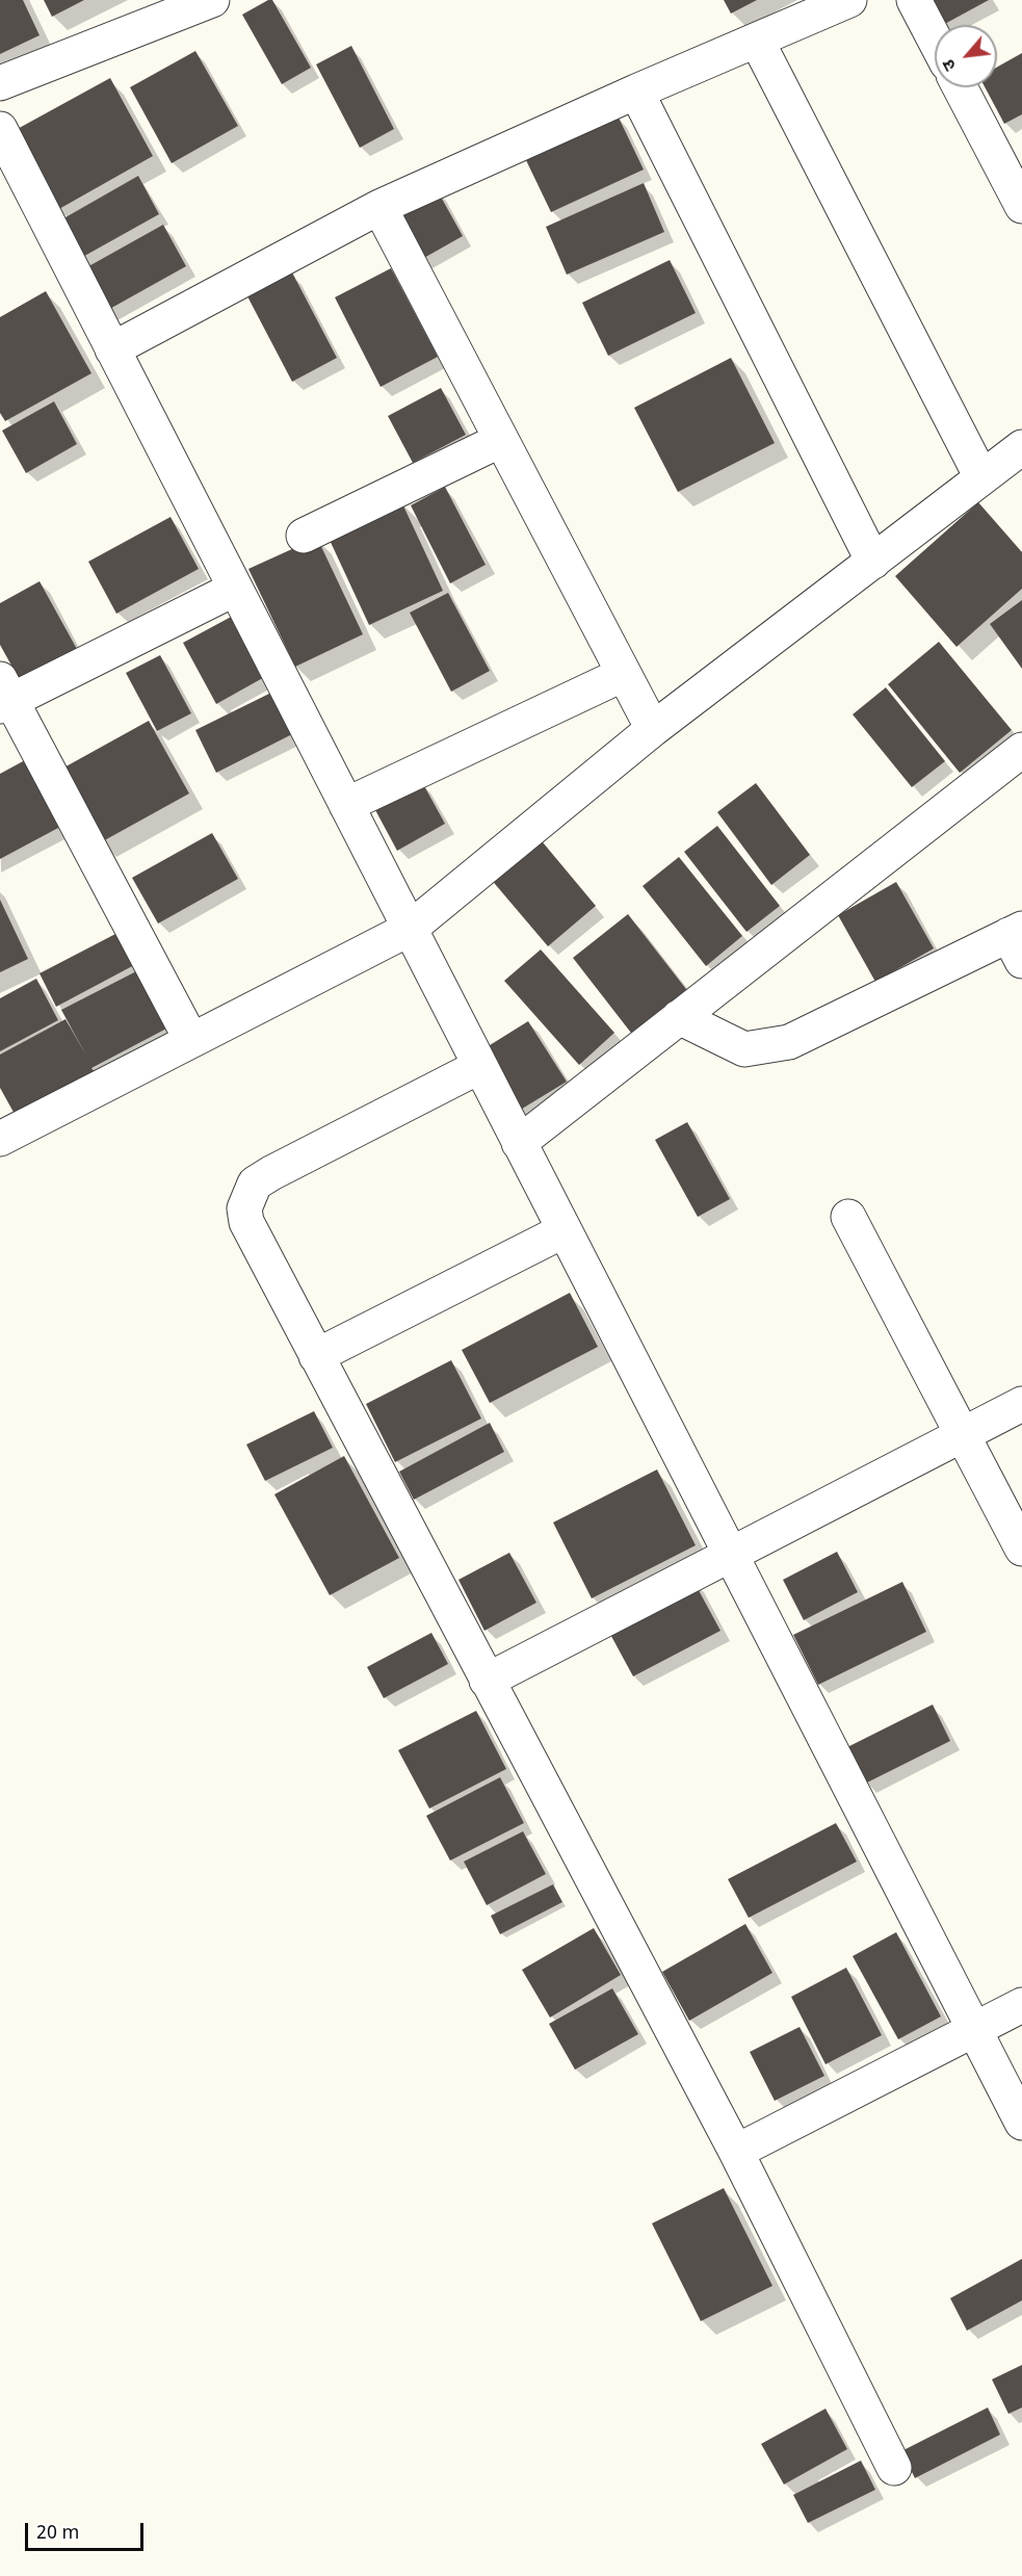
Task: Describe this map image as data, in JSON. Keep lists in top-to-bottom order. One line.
{"scale_bar":"20 m","north":"bottom left"}
